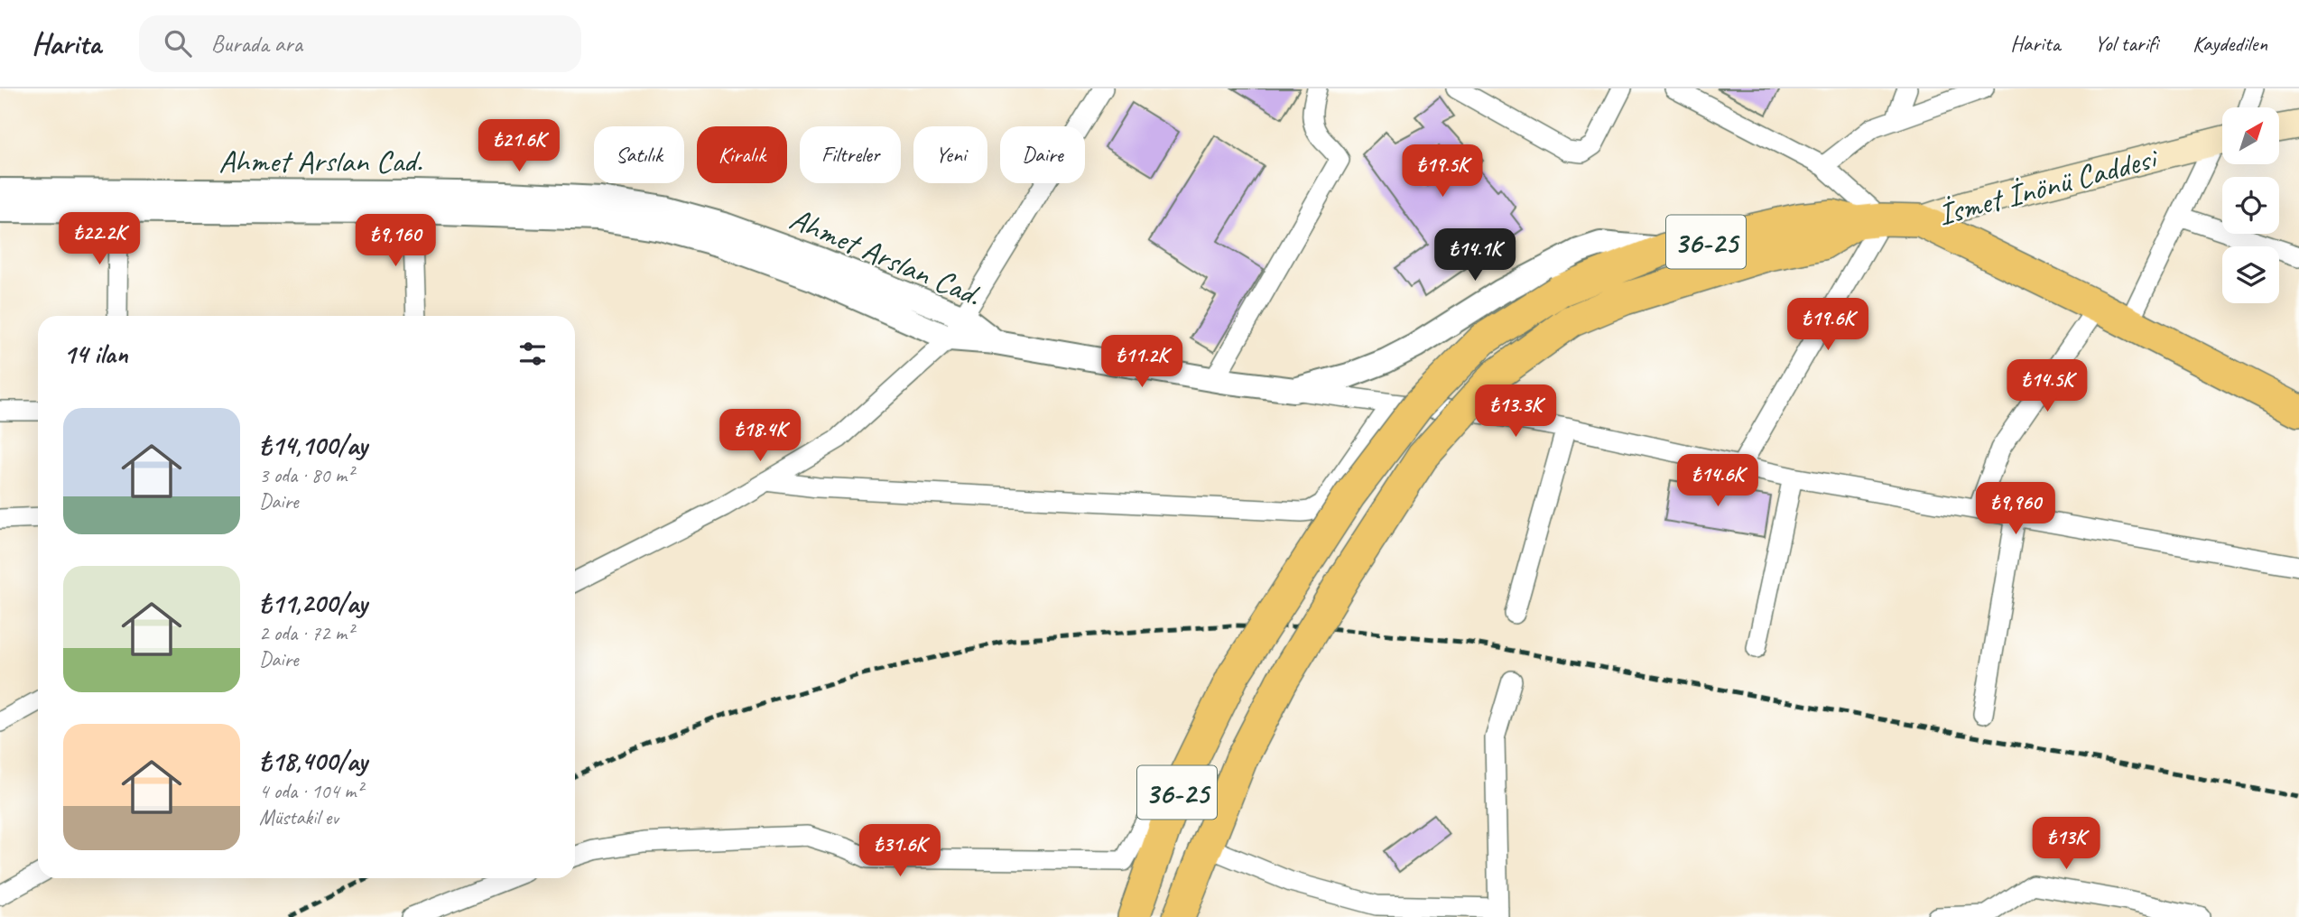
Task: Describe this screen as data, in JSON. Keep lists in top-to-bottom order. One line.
{"streets":{"main road":["İsmet İnönü Caddesi","36-25"],"street":["Ahmet Arslan Cad."]},"crossings":[["İsmet İnönü Caddesi","36-25"]],"north":"top right","page":{"header":"Harita","search":"Burada ara","nav":["Harita","Yol tarifi","Kaydedilen"],"price":["₺21.6K","₺19.5K","₺22.2K","₺9,160","₺14.1K","₺19.6K","₺11.2K","₺14.5K","₺13.3K","₺18.4K","₺14.6K","₺9,960","₺13K","₺31.6K"],"chip":["Satılık","Kiralık","Filtreler","Yeni","Daire"],"heading":"14 ilan","list":[{"name":"₺14,100/ay","note":"3 oda · 80 m² · Daire"},{"name":"₺11,200/ay","note":"2 oda · 72 m² · Daire"},{"name":"₺18,400/ay","note":"4 oda · 104 m² · Müstakil ev"}]}}
